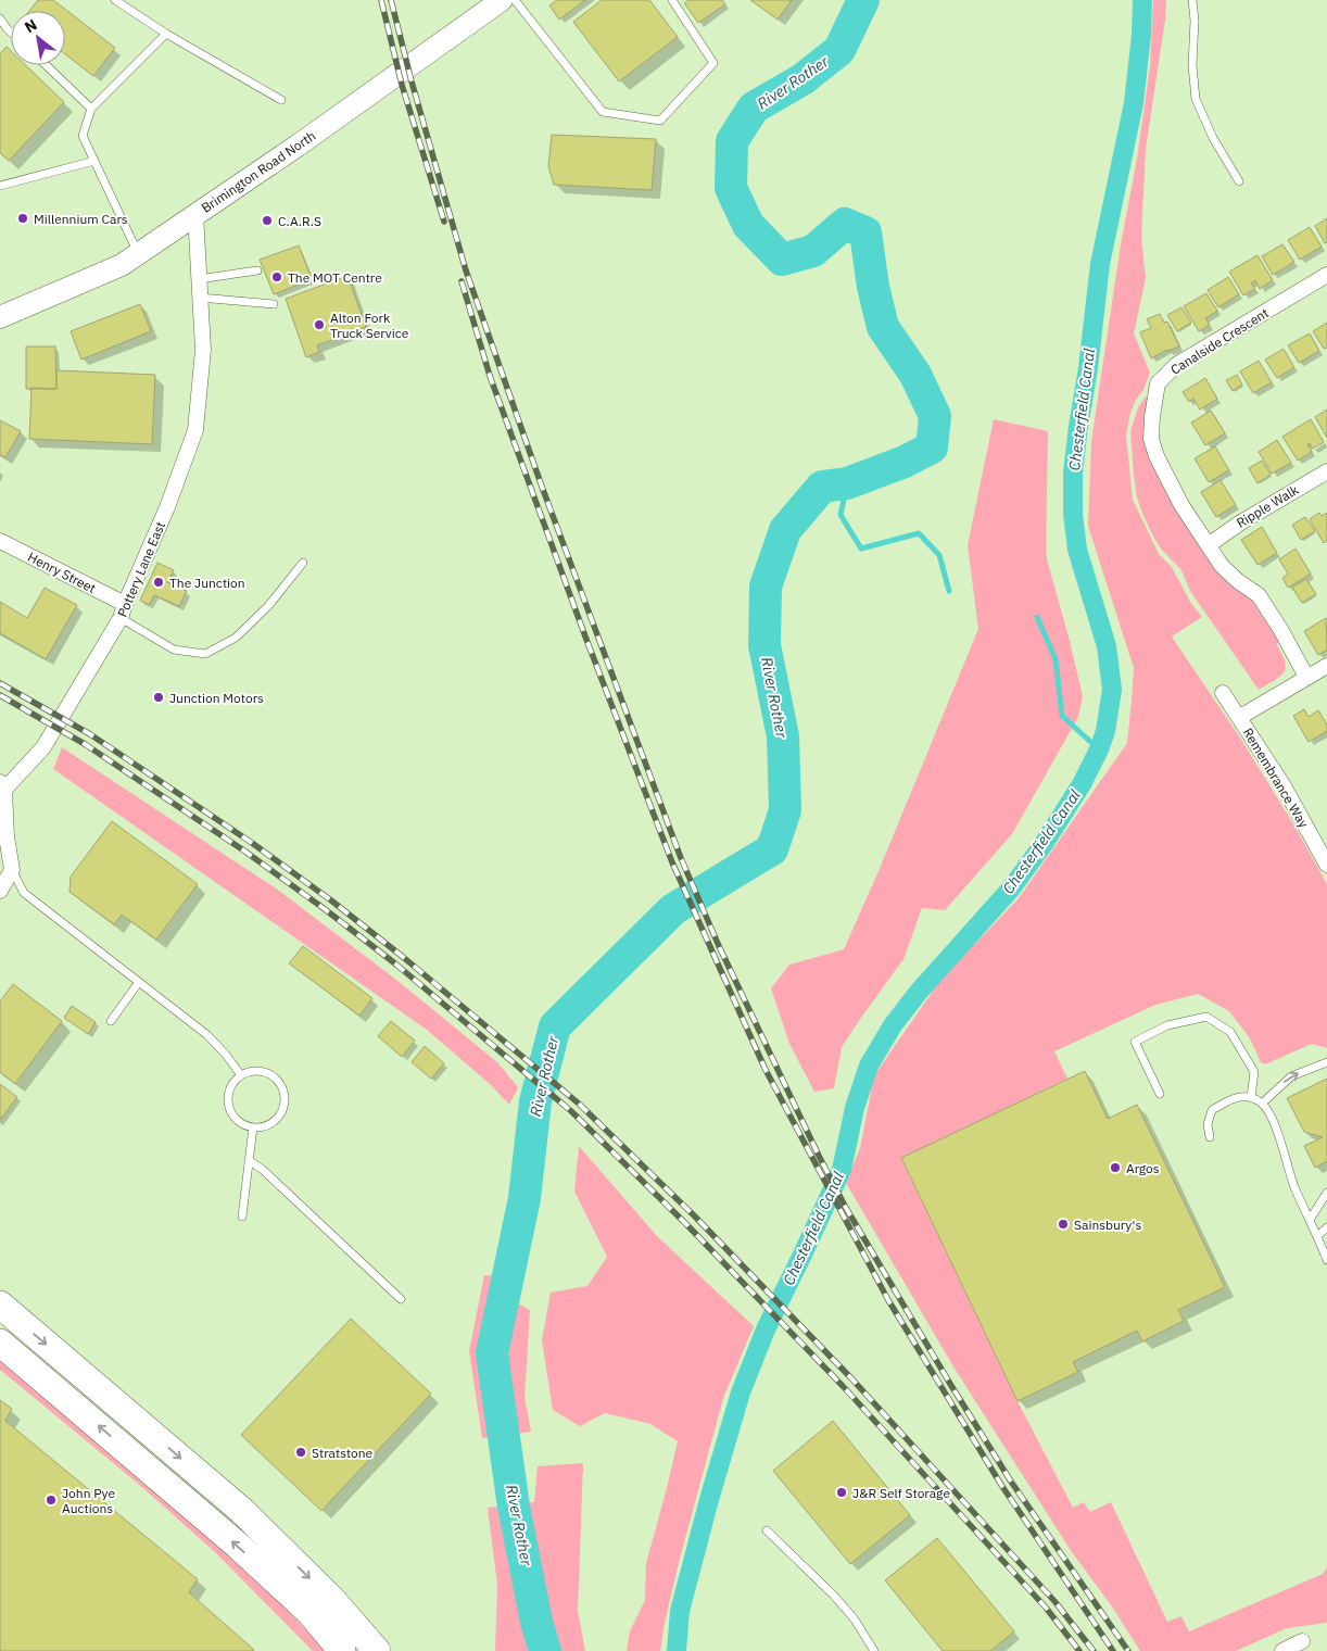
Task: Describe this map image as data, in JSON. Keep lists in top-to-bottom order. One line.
{"streets":{"main road":["Brimington Road North"],"street":["Canalside Crescent","Ripple Walk","Pottery Lane East","Henry Street","Remembrance Way"]},"crossings":[["Brimington Road North","Pottery Lane East"],["Canalside Crescent","Ripple Walk"],["Pottery Lane East","Henry Street"]],"water":["River Rother","Chesterfield Canal"],"places":["Millennium Cars","C.A.R.S","The MOT Centre","Alton Fork Truck Service","The Junction","Junction Motors","Argos","Sainsbury's","Stratstone","J&R Self Storage","John Pye Auctions"],"north":"top left"}
